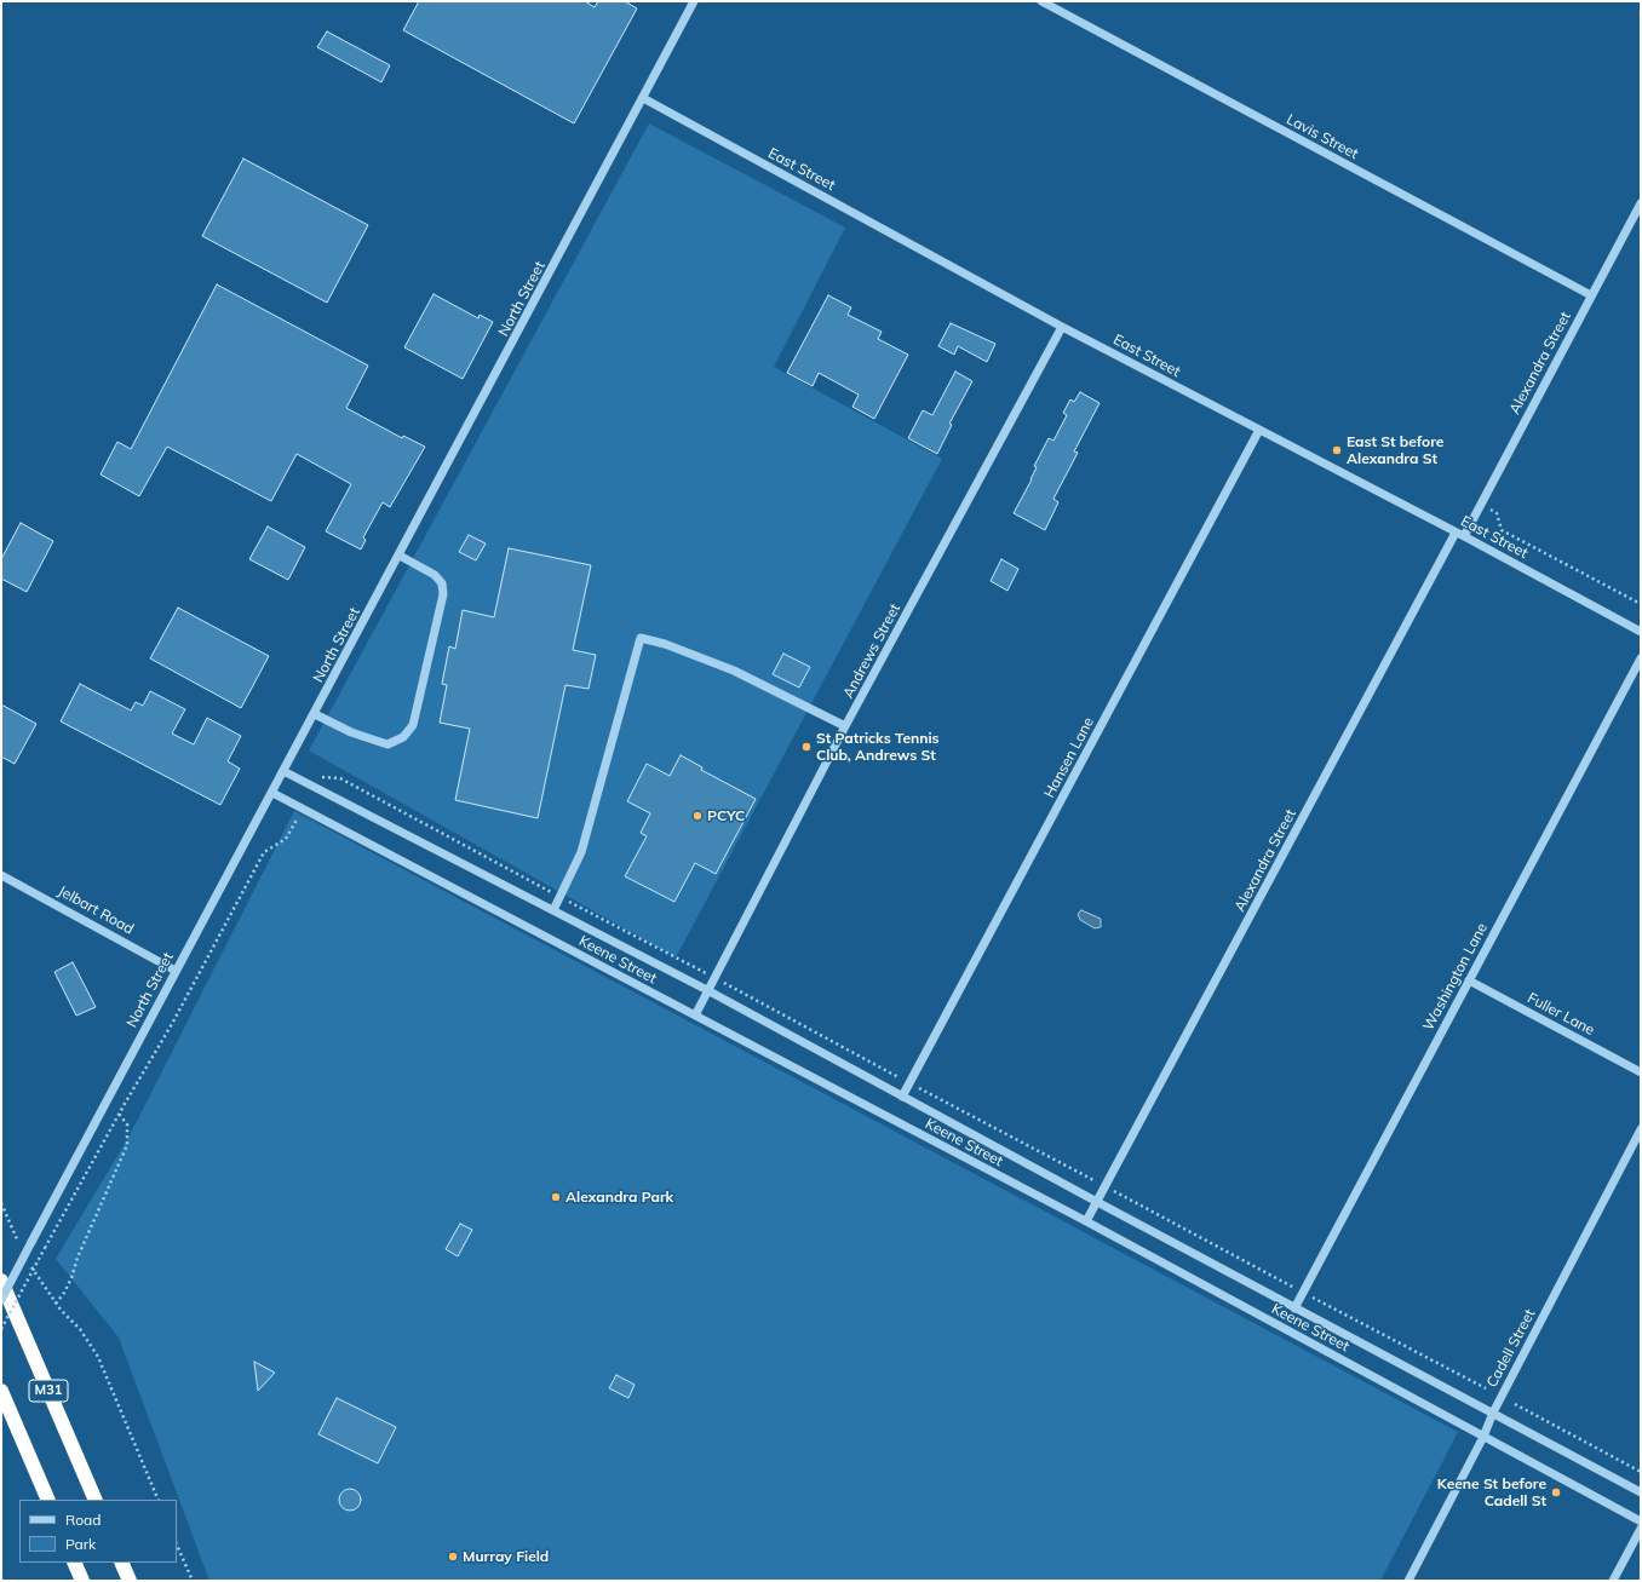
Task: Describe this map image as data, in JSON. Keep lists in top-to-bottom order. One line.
{"streets":{"highway":["M31"],"street":["Lavis Street","East Street","North Street","Alexandra Street","Andrews Street","Hansen Lane","Jelbart Road","Keene Street","Washington Lane","Fuller Lane","Cadell Street"]},"crossings":[["Lavis Street","Alexandra Street"],["East Street","North Street"],["East Street","Alexandra Street"],["East Street","Andrews Street"],["East Street","Hansen Lane"],["North Street","Jelbart Road"],["North Street","Keene Street"],["Alexandra Street","Keene Street"],["Andrews Street","Keene Street"],["Hansen Lane","Keene Street"],["Keene Street","Washington Lane"],["Keene Street","Cadell Street"],["Washington Lane","Fuller Lane"]],"places":["East St before Alexandra St","St Patricks Tennis Club, Andrews St","PCYC","Alexandra Park","Keene St before Cadell St","Murray Field"],"legend":["Road","Park"]}
